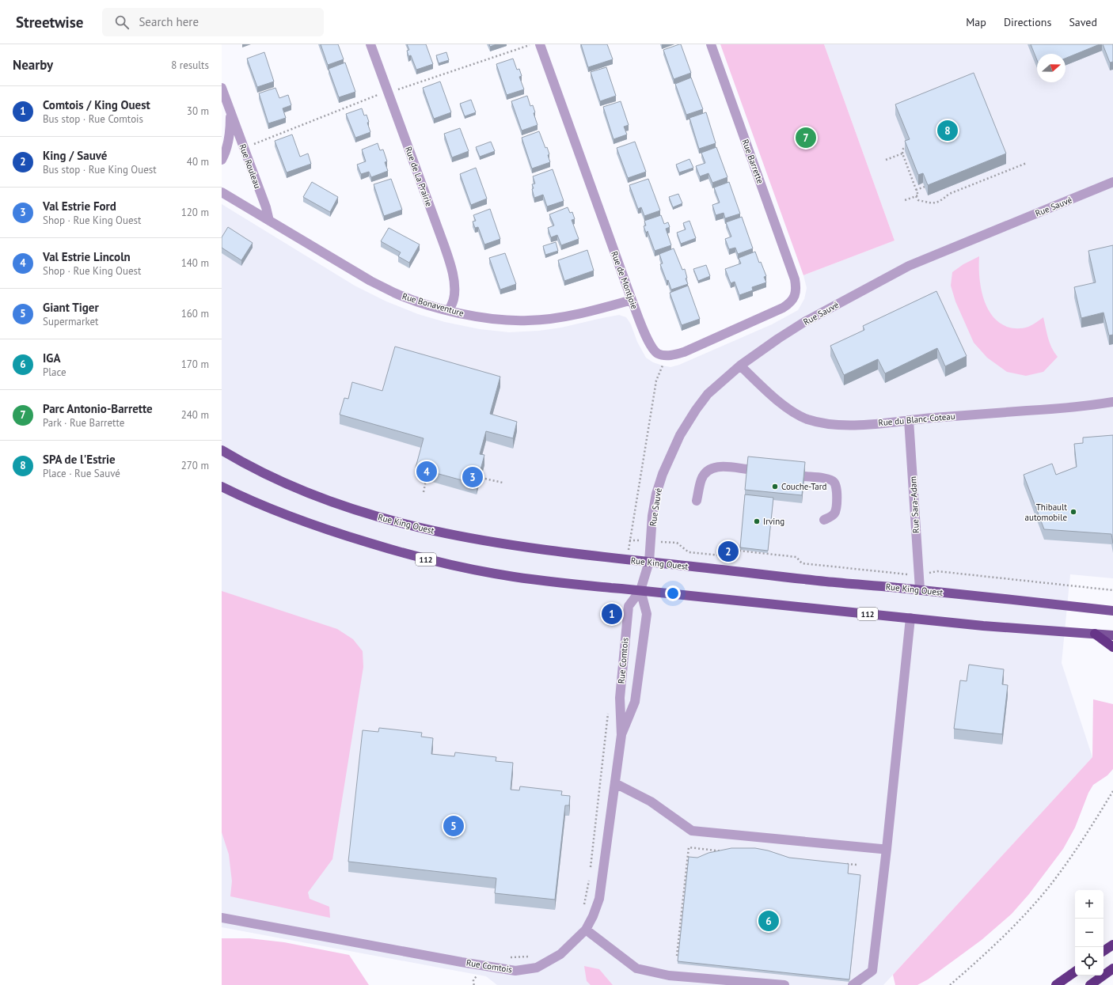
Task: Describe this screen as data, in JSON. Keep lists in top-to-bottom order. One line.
{"streets":{"main road":["Rue King Ouest","112"],"street":["Rue Barrette","Rue Rouleau","Rue de La Prairie","Rue Sauvé","Rue de Montjoie","Rue Bonaventure","Rue du Blanc-Coteau","Rue Sara-Adam","Rue Comtois"]},"crossings":[["Rue Barrette","Rue de Montjoie"],["Rue Rouleau","Rue Bonaventure"],["Rue de La Prairie","Rue Bonaventure"],["Rue Sauvé","Rue du Blanc-Coteau"],["Rue Sauvé","Rue King Ouest"],["Rue Sauvé","Rue Comtois"],["Rue de Montjoie","Rue Bonaventure"],["Rue du Blanc-Coteau","Rue Sara-Adam"],["Rue Sara-Adam","Rue King Ouest"],["Rue King Ouest","Rue Comtois"],["112","Rue Comtois"]],"places":["Couche-Tard","Thibault automobile","Irving"],"north":"right","page":{"header":"Streetwise","search":"Search here","nav":["Map","Directions","Saved"],"heading":["Nearby","8 results"],"list":[{"mark":"1","name":"Comtois / King Ouest","note":"Bus stop · Rue Comtois","value":"30 m"},{"mark":"2","name":"King / Sauvé","note":"Bus stop · Rue King Ouest","value":"40 m"},{"mark":"3","name":"Val Estrie Ford","note":"Shop · Rue King Ouest","value":"120 m"},{"mark":"4","name":"Val Estrie Lincoln","note":"Shop · Rue King Ouest","value":"140 m"},{"mark":"5","name":"Giant Tiger","note":"Supermarket","value":"160 m"},{"mark":"6","name":"IGA","note":"Place","value":"170 m"},{"mark":"7","name":"Parc Antonio-Barrette","note":"Park · Rue Barrette","value":"240 m"},{"mark":"8","name":"SPA de l'Estrie","note":"Place · Rue Sauvé","value":"270 m"}],"pins":["8","7","4","3","2","1","5","6"],"map_buttons":["+","−"]}}
